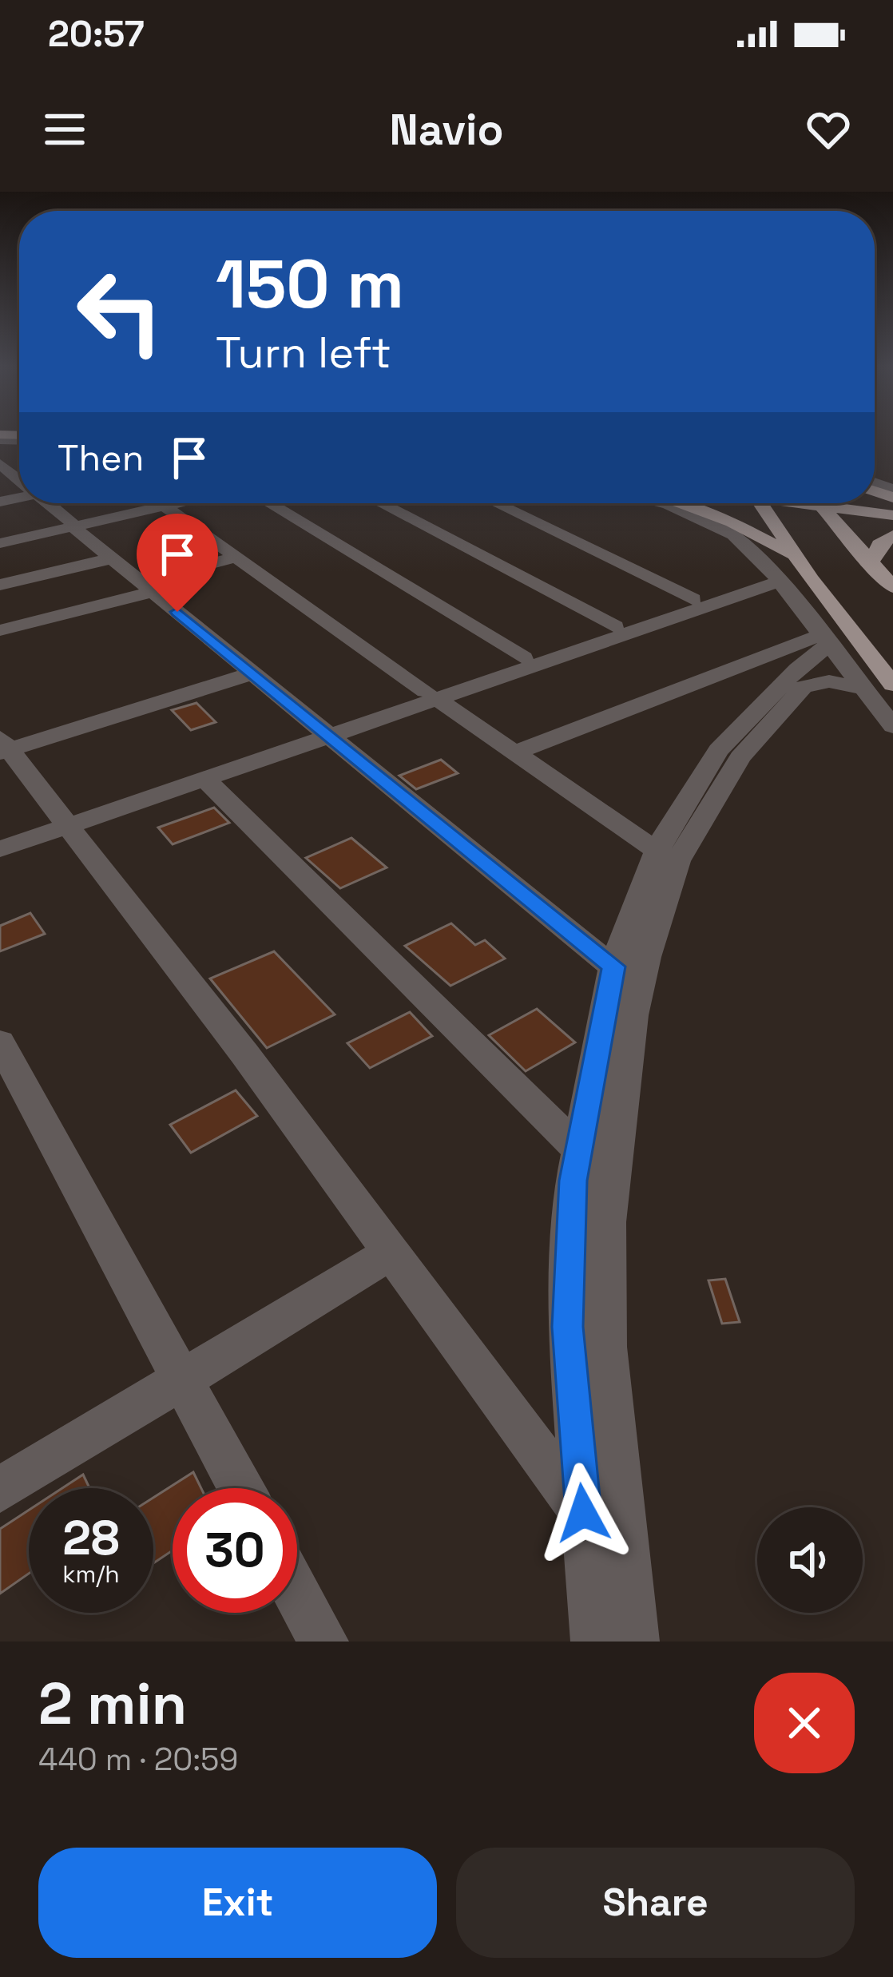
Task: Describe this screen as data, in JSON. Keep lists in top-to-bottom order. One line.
{"page":{"status":"20:57","header":"Navio","turn":["150 m","Turn left"],"then":"Then","speed":"28 km/h","limit":"30","heading":["2 min","440 m · 20:59"],"buttons":["Exit","Share"]}}
